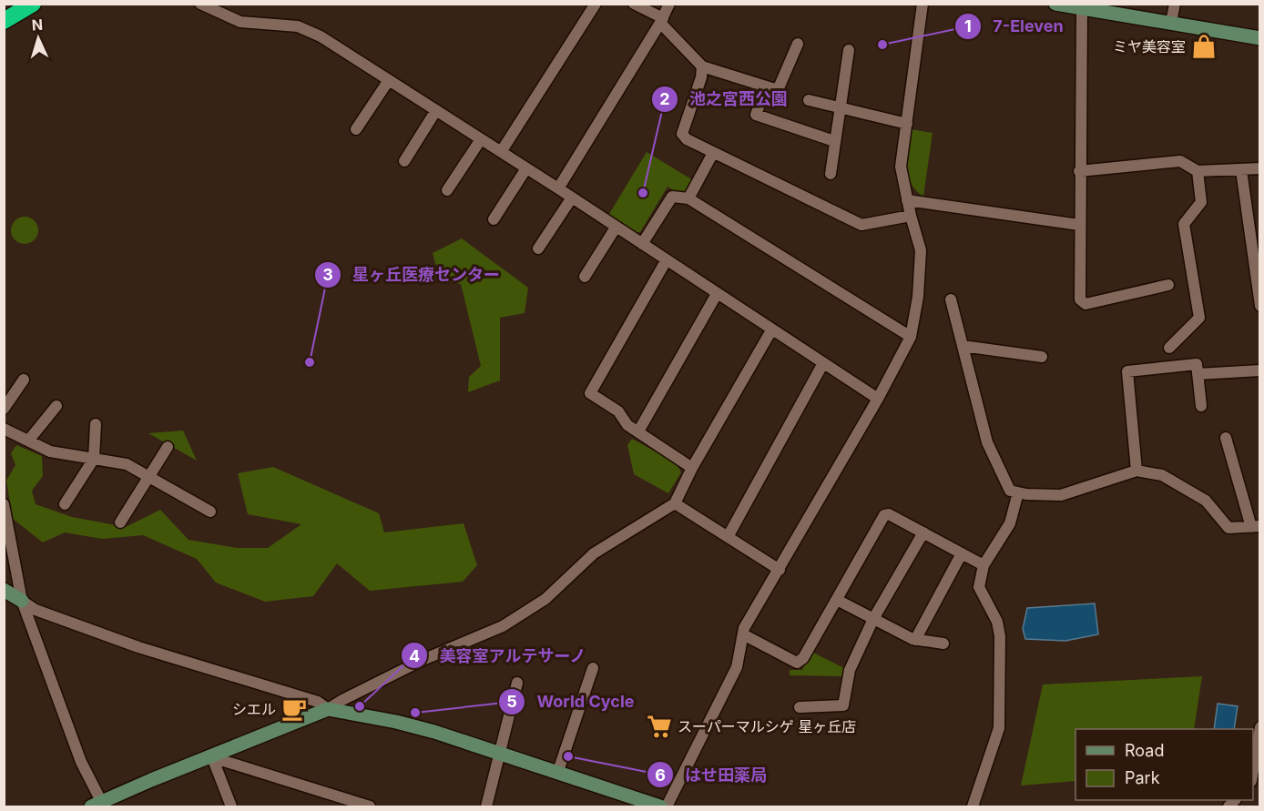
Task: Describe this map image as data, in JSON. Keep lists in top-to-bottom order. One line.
{"places":{"other":["7-Eleven","池之宮西公園","星ヶ丘医療センター","美容室アルテサーノ","World Cycle","はせ田薬局"],"shop":["ミヤ美容室"],"cafe":["シエル"],"supermarket":["スーパーマルシゲ 星ヶ丘店"]},"legend":["Road","Park"],"north":"top"}
